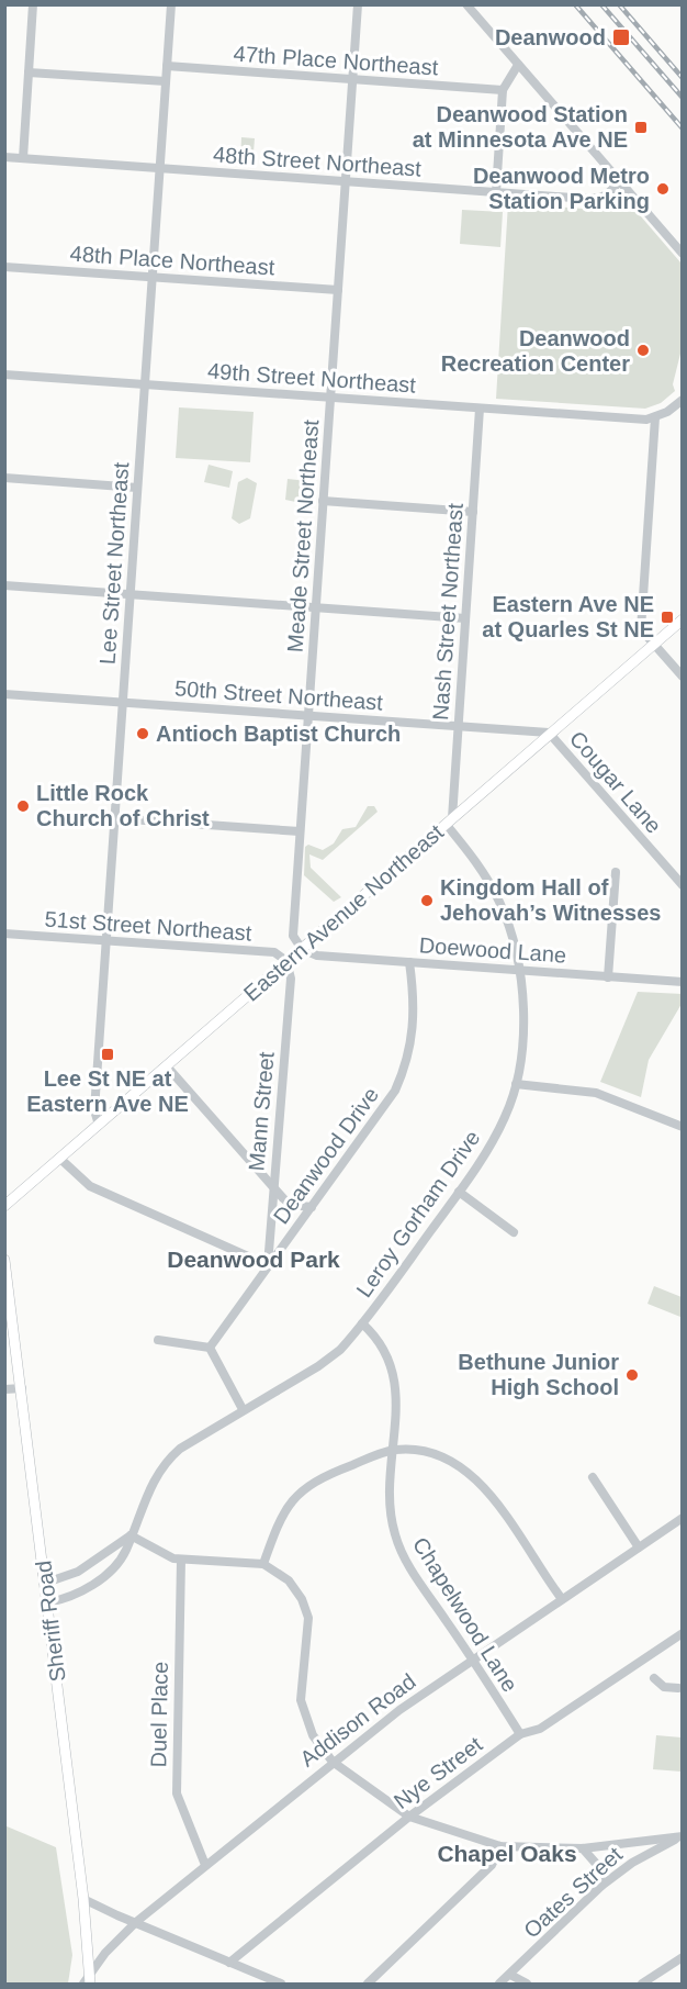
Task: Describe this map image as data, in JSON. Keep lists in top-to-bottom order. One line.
{"streets":{"main road":["Eastern Avenue Northeast","Sheriff Road"],"street":["47th Place Northeast","48th Street Northeast","48th Place Northeast","49th Street Northeast","Meade Street Northeast","Lee Street Northeast","Nash Street Northeast","50th Street Northeast","Cougar Lane","51st Street Northeast","Doewood Lane","Mann Street","Deanwood Drive","Leroy Gorham Drive","Chapelwood Lane","Duel Place","Addison Road","Nye Street","Oates Street"]},"crossings":[["47th Place Northeast","Meade Street Northeast"],["47th Place Northeast","Lee Street Northeast"],["48th Street Northeast","Meade Street Northeast"],["48th Street Northeast","Lee Street Northeast"],["48th Place Northeast","Meade Street Northeast"],["48th Place Northeast","Lee Street Northeast"],["49th Street Northeast","Meade Street Northeast"],["49th Street Northeast","Lee Street Northeast"],["49th Street Northeast","Nash Street Northeast"],["Meade Street Northeast","50th Street Northeast"],["Meade Street Northeast","Eastern Avenue Northeast"],["Meade Street Northeast","Doewood Lane"],["Lee Street Northeast","50th Street Northeast"],["Lee Street Northeast","Eastern Avenue Northeast"],["Lee Street Northeast","51st Street Northeast"],["Nash Street Northeast","50th Street Northeast"],["Nash Street Northeast","Eastern Avenue Northeast"],["Nash Street Northeast","Leroy Gorham Drive"],["50th Street Northeast","Cougar Lane"],["50th Street Northeast","Eastern Avenue Northeast"],["Cougar Lane","Eastern Avenue Northeast"],["Eastern Avenue Northeast","51st Street Northeast"],["Eastern Avenue Northeast","Doewood Lane"],["Eastern Avenue Northeast","Mann Street"],["Eastern Avenue Northeast","Leroy Gorham Drive"],["51st Street Northeast","Mann Street"],["Doewood Lane","Deanwood Drive"],["Doewood Lane","Leroy Gorham Drive"],["Mann Street","Deanwood Drive"],["Leroy Gorham Drive","Chapelwood Lane"],["Leroy Gorham Drive","Sheriff Road"],["Chapelwood Lane","Addison Road"],["Chapelwood Lane","Nye Street"],["Sheriff Road","Addison Road"],["Duel Place","Addison Road"]],"districts":["Deanwood Park","Chapel Oaks"],"places":{"transit":["Deanwood","Deanwood Station at Minnesota Ave NE","Eastern Ave NE at Quarles St NE","Lee St NE at Eastern Ave NE"],"other":["Deanwood Metro Station Parking","Deanwood Recreation Center","Antioch Baptist Church","Little Rock Church of Christ","Kingdom Hall of Jehovah’s Witnesses","Bethune Junior High School"]}}
